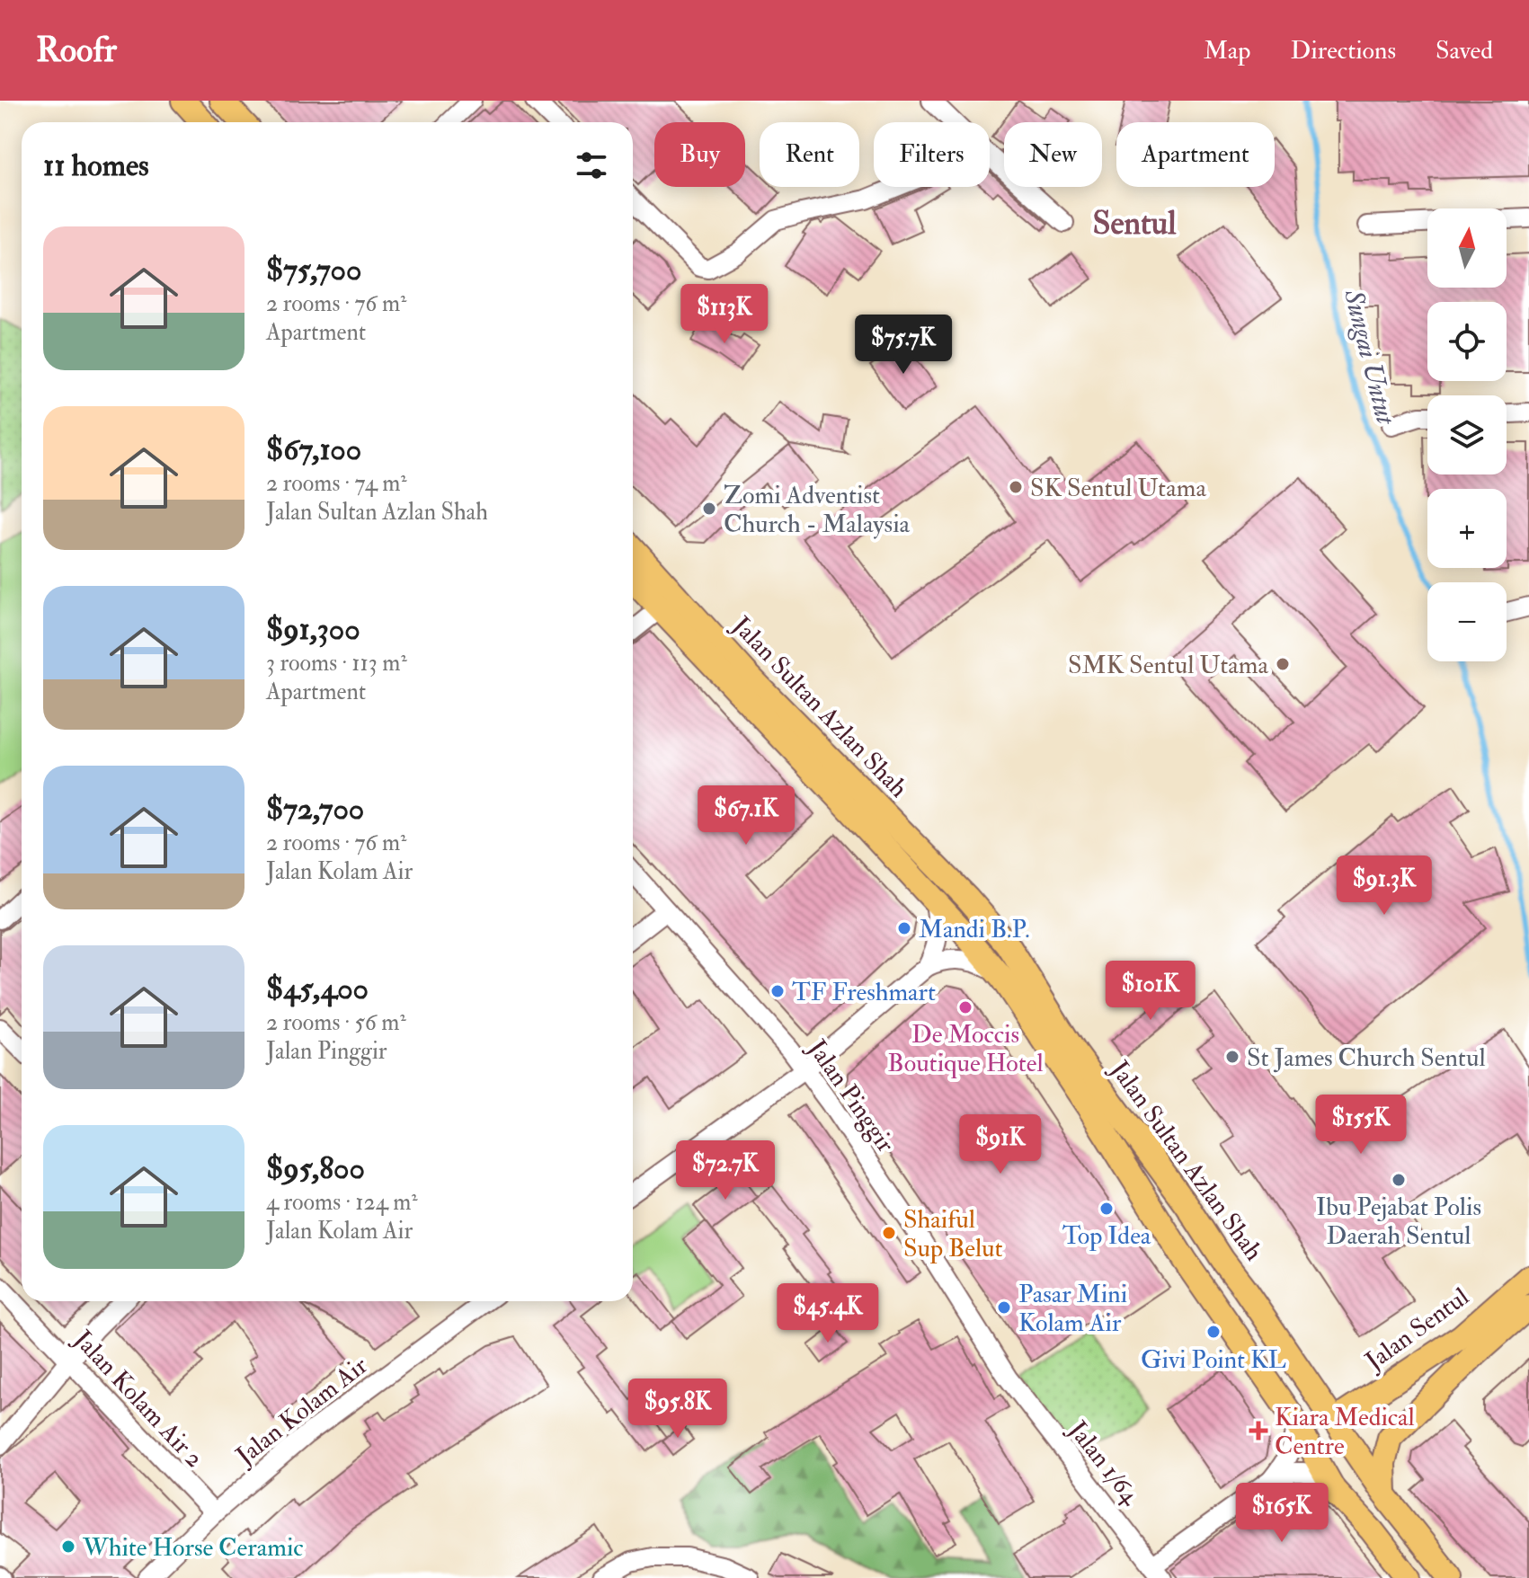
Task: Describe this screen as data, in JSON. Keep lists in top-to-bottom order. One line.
{"streets":{"main road":["Jalan Sultan Azlan Shah","Jalan Sentul"],"street":["Jalan Pinggir","Jalan Kolam Air 2","Jalan Kolam Air","Jalan 1/64"]},"crossings":[["Jalan Sultan Azlan Shah","Jalan Sentul"],["Jalan Pinggir","Jalan 1/64"],["Jalan Kolam Air 2","Jalan Kolam Air"]],"districts":["Sentul"],"water":["Sungai Untut"],"places":{"other":["SK Sentul Utama","Zomi Adventist Church - Malaysia","SMK Sentul Utama","Mandi B.P.","TF Freshmart","De Moccis Boutique Hotel","St James Church Sentul","Ibu Pejabat Polis Daerah Sentul","Top Idea","Shaiful Sup Belut","Pasar Mini Kolam Air","Givi Point KL","White Horse Ceramic"],"health":["Kiara Medical Centre"]},"north":"top","page":{"header":"Roofr","nav":["Map","Directions","Saved"],"chip":["Buy","Rent","Filters","New","Apartment"],"heading":"11 homes","map_buttons":["+","−"],"list":[{"name":"$75,700","note":"2 rooms · 76 m² · Apartment"},{"name":"$67,100","note":"2 rooms · 74 m² · Jalan Sultan Azlan Shah"},{"name":"$91,300","note":"3 rooms · 113 m² · Apartment"},{"name":"$72,700","note":"2 rooms · 76 m² · Jalan Kolam Air"},{"name":"$45,400","note":"2 rooms · 56 m² · Jalan Pinggir"},{"name":"$95,800","note":"4 rooms · 124 m² · Jalan Kolam Air"}],"price":["$113K","$75.7K","$67.1K","$91.3K","$101K","$155K","$91K","$72.7K","$45.4K","$95.8K","$165K"]}}
